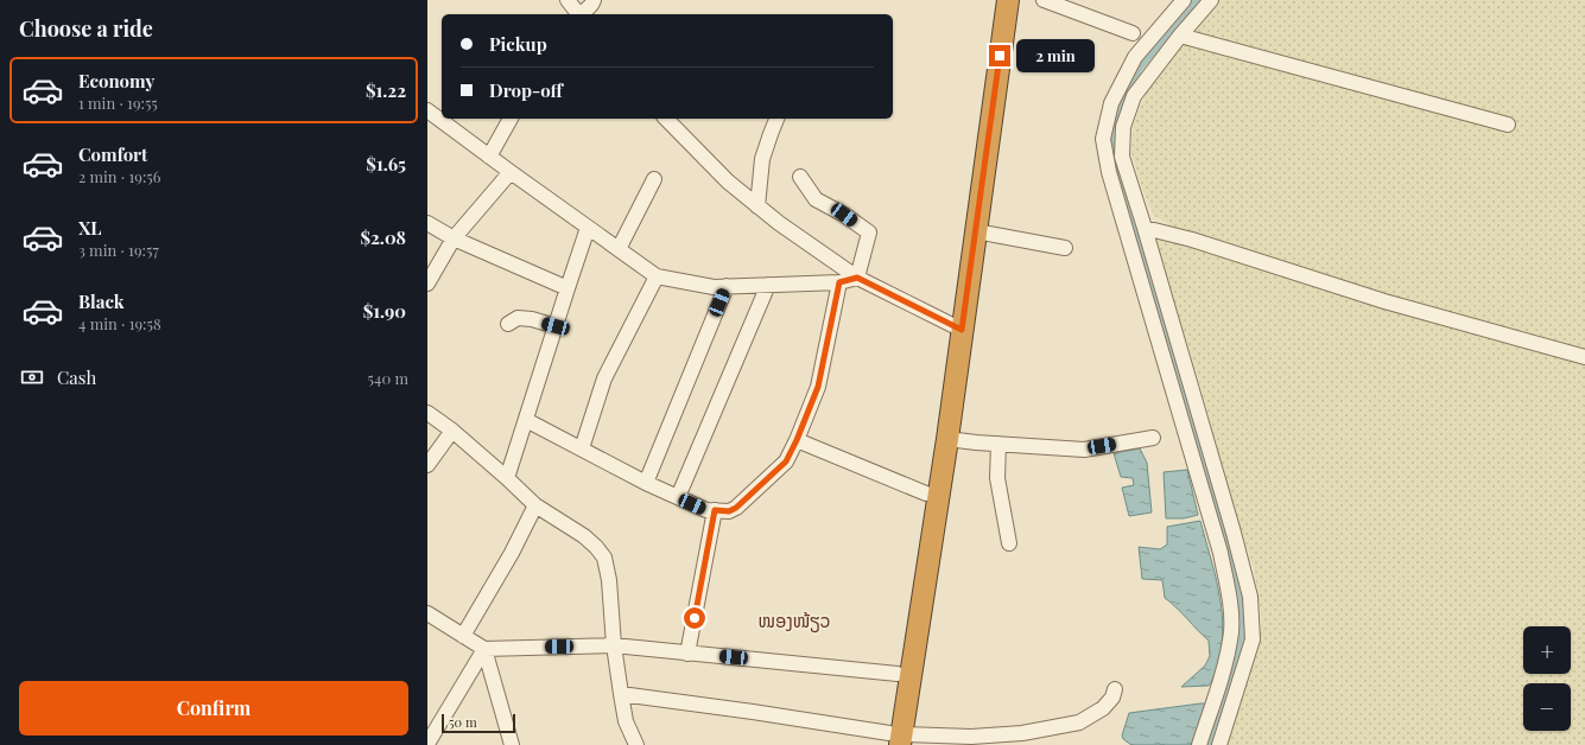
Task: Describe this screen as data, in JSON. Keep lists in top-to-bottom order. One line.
{"districts":["ໜອງໜ້ຽວ"],"scale_bar":"50 m","page":{"heading":"Choose a ride","banner":["Pickup","Drop-off"],"bubble":"2 min","list":[{"name":"Economy","note":"1 min · 19:55","value":"$1.22"},{"name":"Comfort","note":"2 min · 19:56","value":"$1.65"},{"name":"XL","note":"3 min · 19:57","value":"$2.08"},{"name":"Black","note":"4 min · 19:58","value":"$1.90"}],"pay":["Cash","540 m"],"map_buttons":["+","−"],"buttons":"Confirm","scale":"50 m"}}
